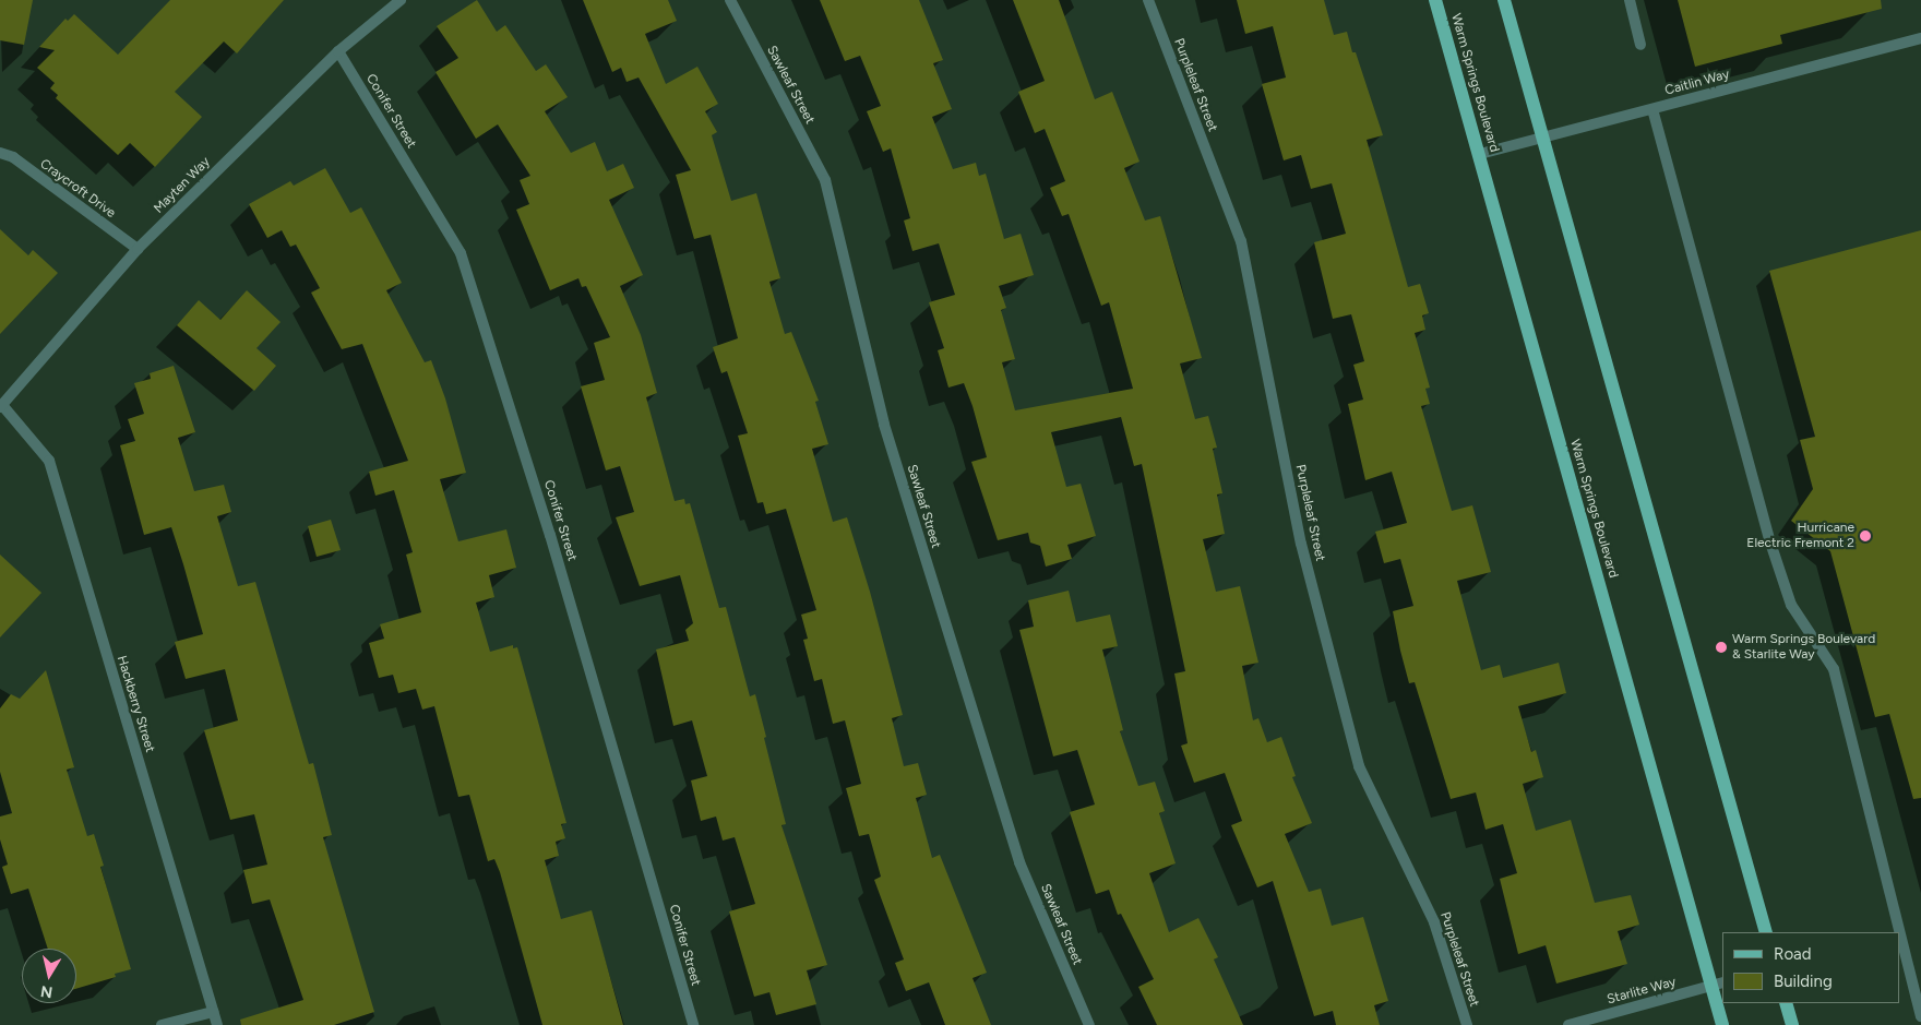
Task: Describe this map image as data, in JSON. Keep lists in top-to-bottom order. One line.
{"streets":{"main road":["Warm Springs Boulevard"],"street":["Caitlin Way","Sawleaf Street","Purpleleaf Street","Conifer Street","Mayten Way","Craycroft Drive","Hackberry Street","Starlite Way"]},"crossings":[["Warm Springs Boulevard","Caitlin Way"],["Warm Springs Boulevard","Starlite Way"],["Conifer Street","Mayten Way"],["Mayten Way","Craycroft Drive"],["Mayten Way","Hackberry Street"]],"places":["Hurricane Electric Fremont 2","Warm Springs Boulevard & Starlite Way"],"legend":["Road","Building"],"north":"bottom"}
